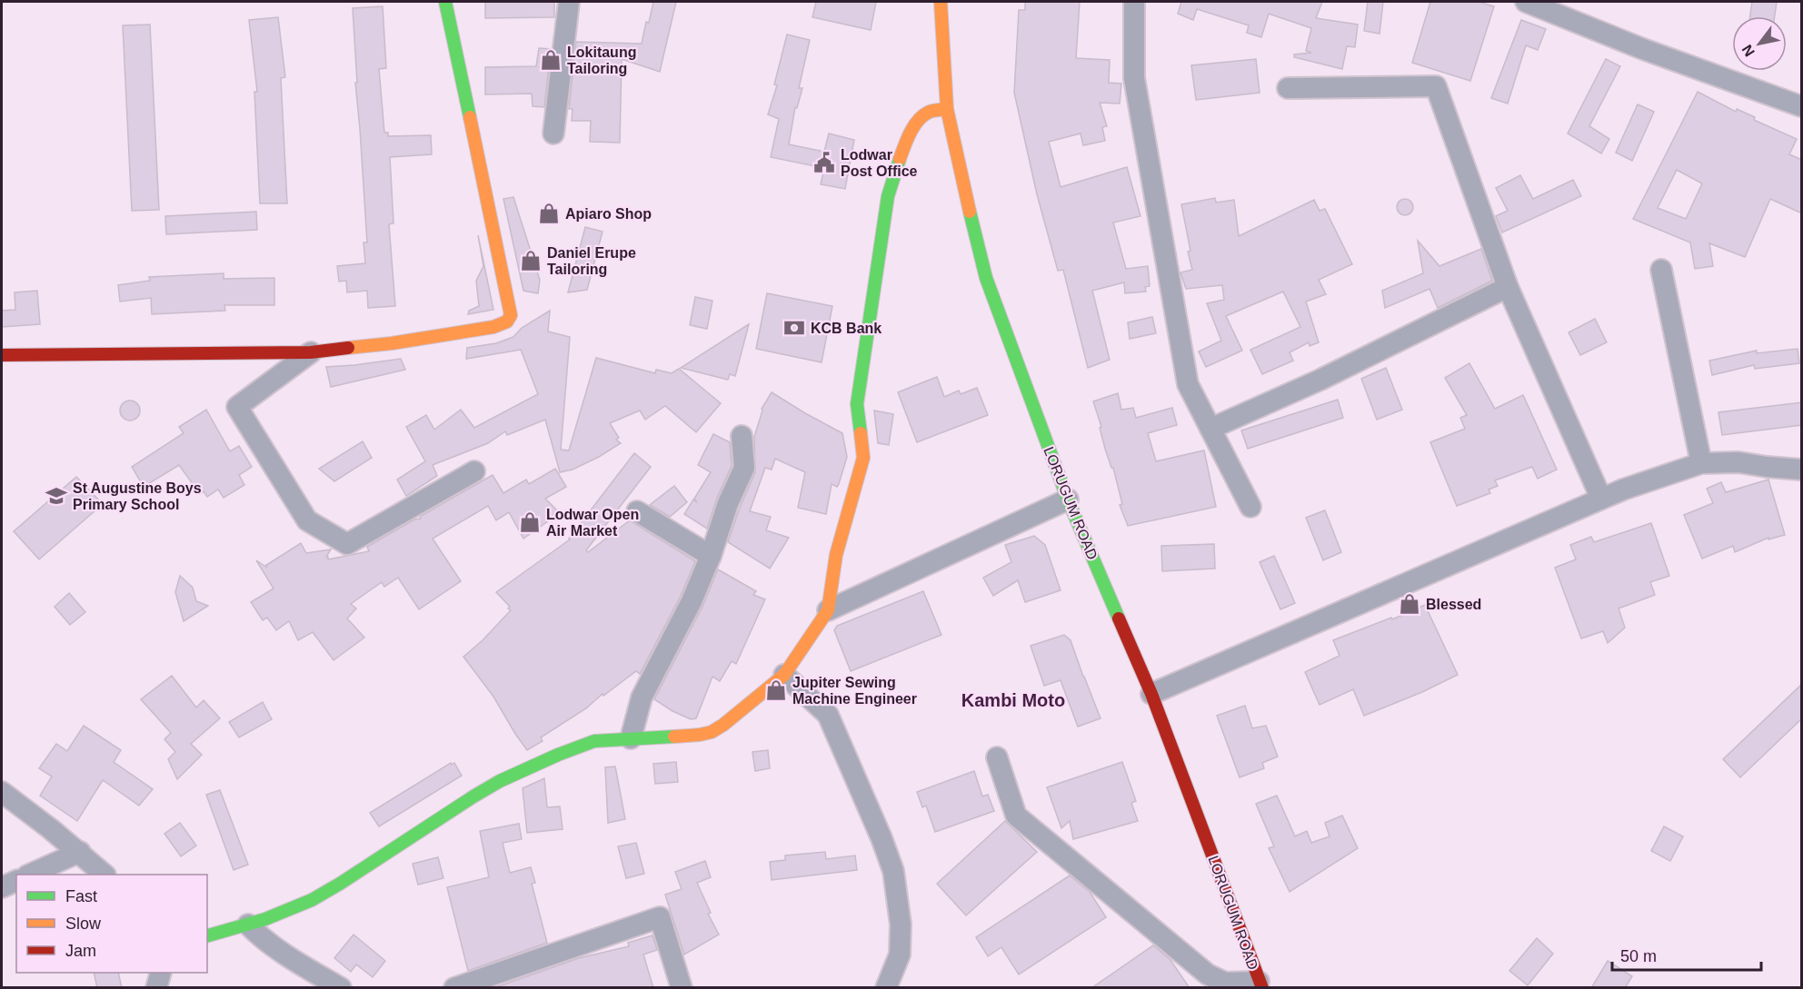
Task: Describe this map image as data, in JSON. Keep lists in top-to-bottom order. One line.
{"streets":{"street":["LORUGUM ROAD"]},"districts":["Kambi Moto"],"places":{"shop":["Lokitaung Tailoring","Apiaro Shop","Daniel Erupe Tailoring","Lodwar Open Air Market","Blessed","Jupiter Sewing Machine Engineer"],"public building":["Lodwar Post Office"],"bank":["KCB Bank"],"school or university":["St Augustine Boys Primary School"]},"legend":["Fast","Slow","Jam"],"scale_bar":"50 m","north":"bottom left"}
